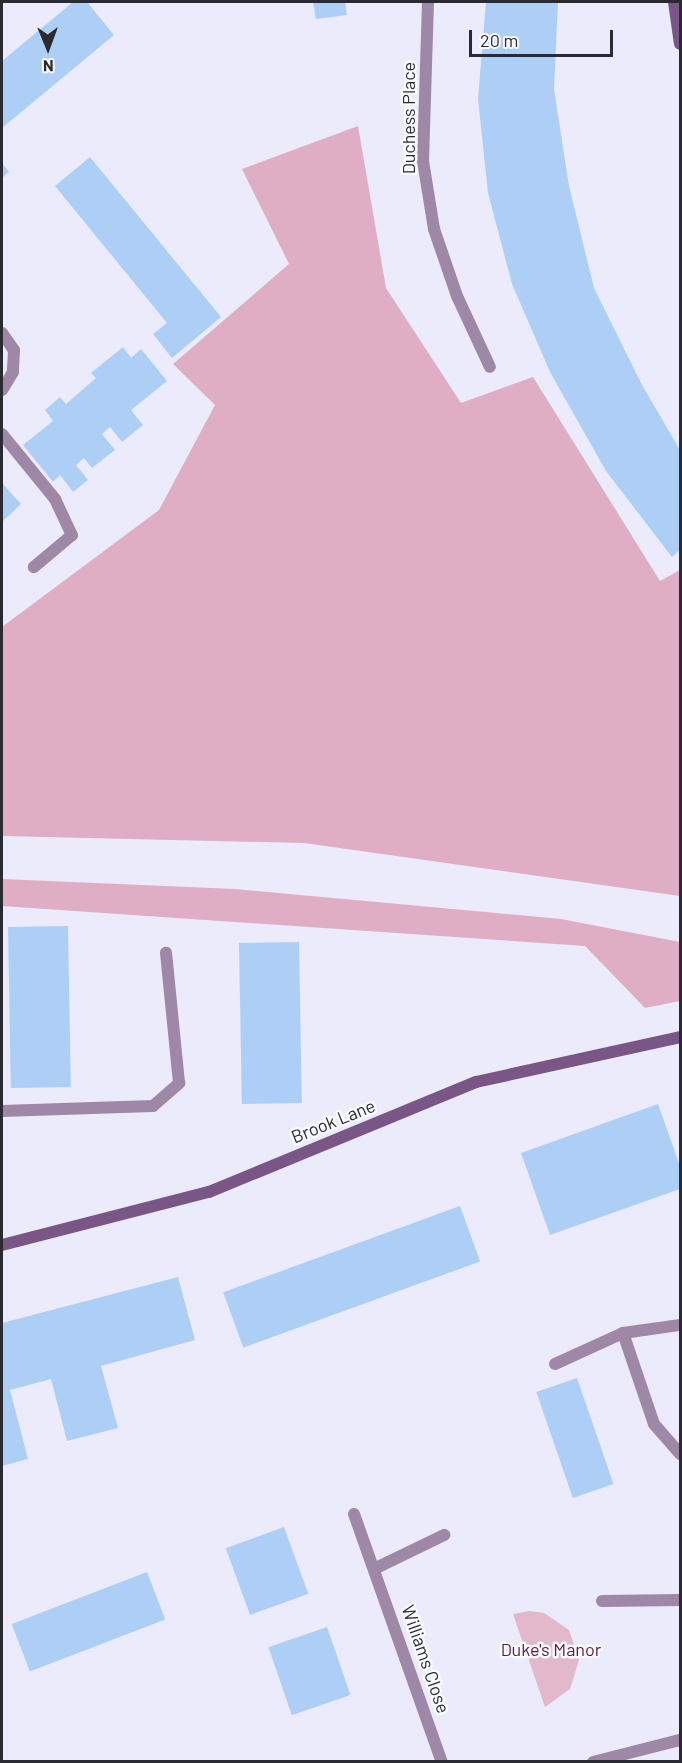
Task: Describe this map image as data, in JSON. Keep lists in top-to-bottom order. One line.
{"streets":{"street":["Duchess Place","Brook Lane","Williams Close"]},"parks":["Duke's Manor"],"scale_bar":"20 m","north":"bottom"}
